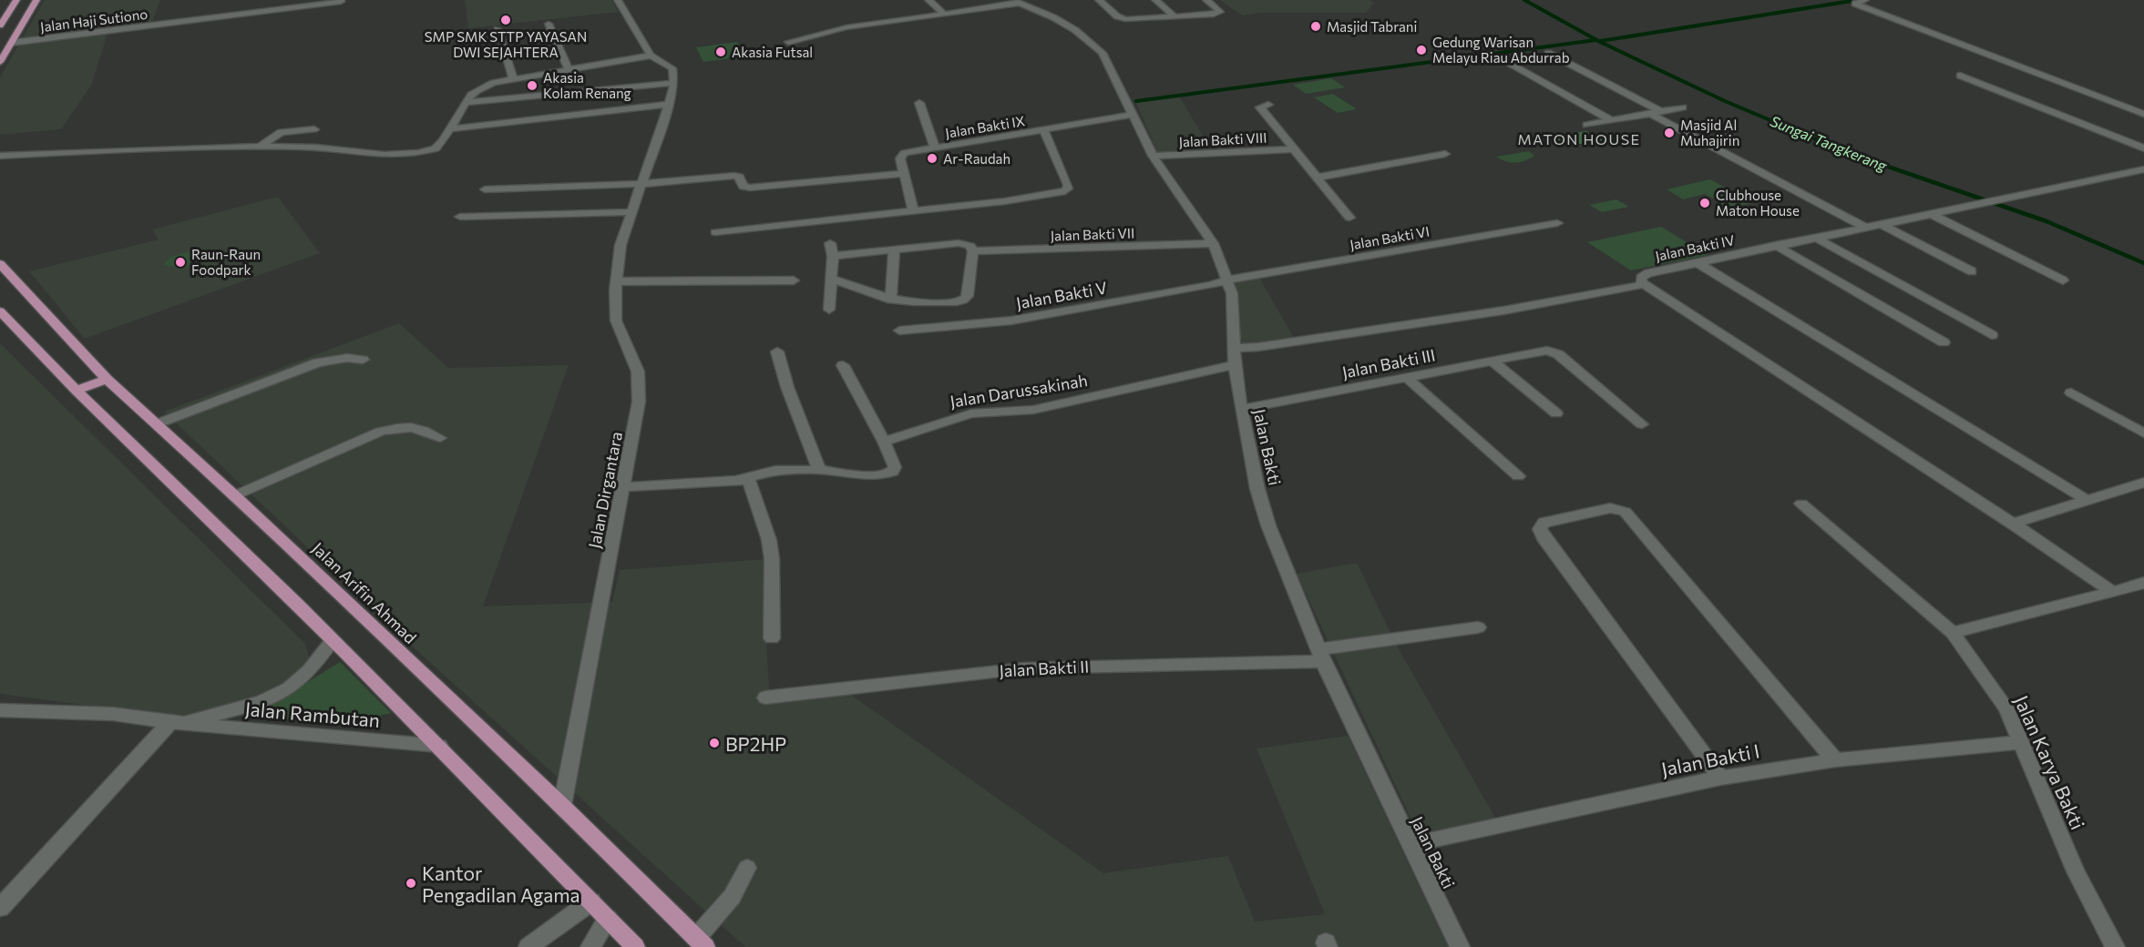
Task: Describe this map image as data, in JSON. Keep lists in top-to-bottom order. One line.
{"streets":{"main road":["Jalan Arifin Ahmad"],"street":["Jalan Haji Sutiono","Jalan Bakti IX","Jalan Bakti VIII","Jalan Bakti VII","Jalan Bakti VI","Jalan Bakti IV","Jalan Bakti V","Jalan Bakti III","Jalan Darussakinah","Jalan Bakti","Jalan Dirgantara","Jalan Bakti II","Jalan Rambutan","Jalan Bakti I","Jalan Karya Bakti"]},"crossings":[["Jalan Bakti IX","Jalan Bakti"],["Jalan Bakti VIII","Jalan Bakti"],["Jalan Bakti VII","Jalan Bakti"],["Jalan Bakti VI","Jalan Bakti V"],["Jalan Bakti VI","Jalan Bakti"],["Jalan Bakti IV","Jalan Bakti"],["Jalan Bakti V","Jalan Bakti"],["Jalan Bakti III","Jalan Bakti"],["Jalan Darussakinah","Jalan Bakti"],["Jalan Bakti","Jalan Bakti II"],["Jalan Bakti","Jalan Bakti I"],["Jalan Dirgantara","Jalan Arifin Ahmad"],["Jalan Bakti I","Jalan Karya Bakti"]],"districts":["MATON HOUSE"],"water":["Sungai Tangkerang"],"places":["SMP SMK STTP YAYASAN DWI SEJAHTERA","Masjid Tabrani","Gedung Warisan Melayu Riau Abdurrab","Akasia Futsal","Akasia Kolam Renang","Masjid Al Muhajirin","Ar-Raudah","Clubhouse Maton House","Raun-Raun Foodpark","BP2HP","Kantor Pengadilan Agama"]}
